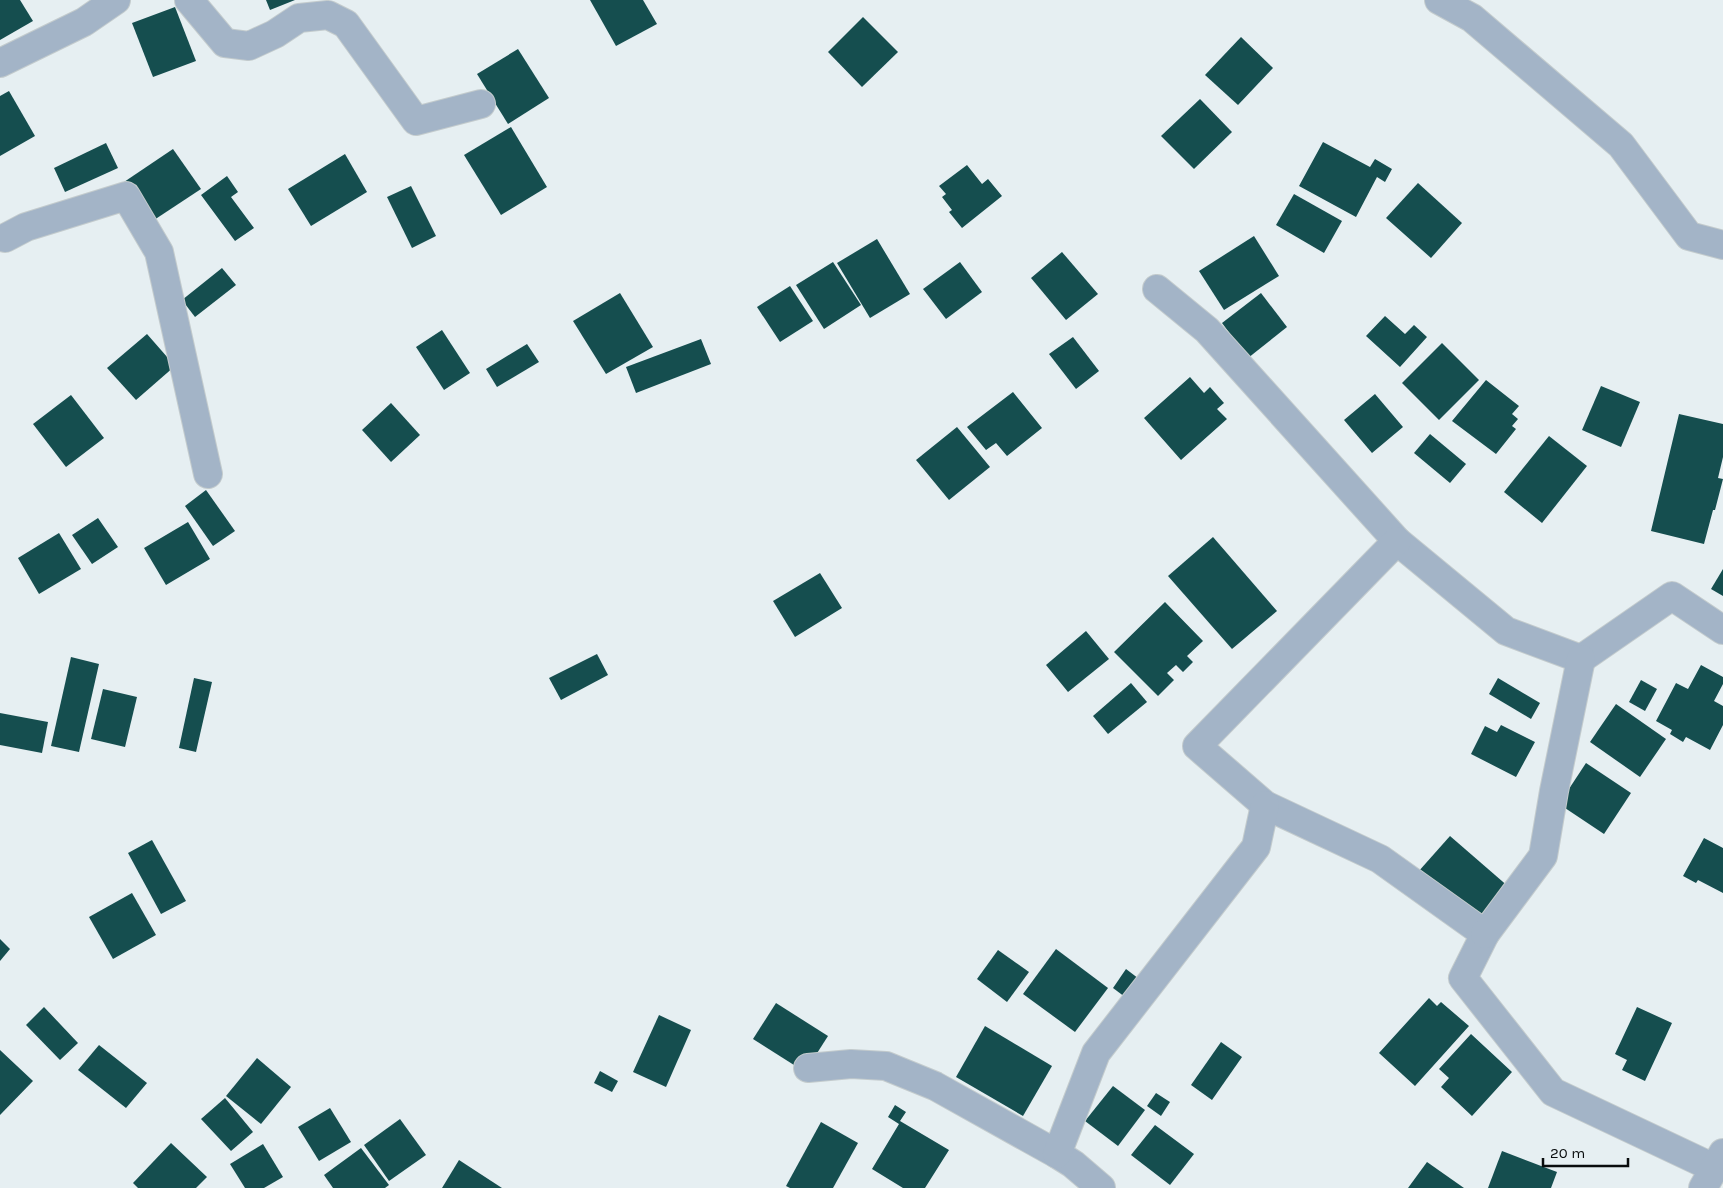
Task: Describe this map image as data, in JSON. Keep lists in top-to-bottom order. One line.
{"scale_bar":"20 m"}
